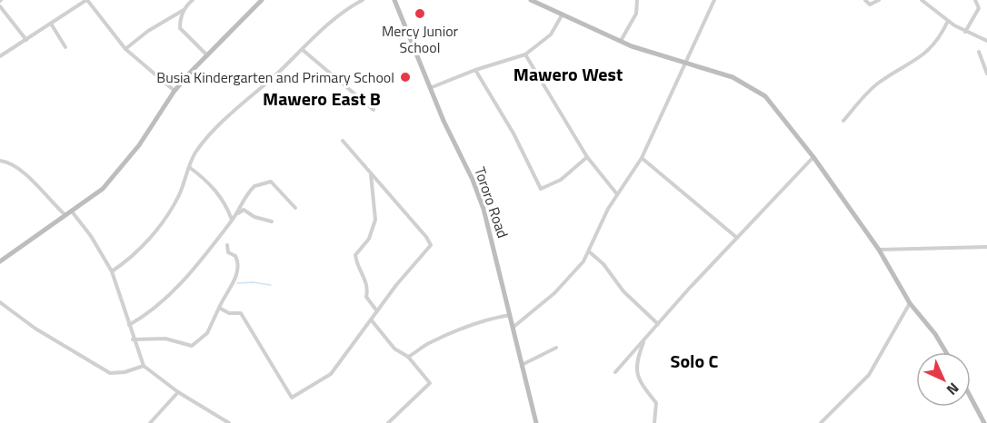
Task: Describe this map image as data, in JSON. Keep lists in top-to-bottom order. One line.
{"streets":{"main road":["Tororo Road"]},"districts":["Mawero West","Mawero East B","Solo C"],"places":["Mercy Junior School","Busia Kindergarten and Primary School"],"north":"bottom right"}
